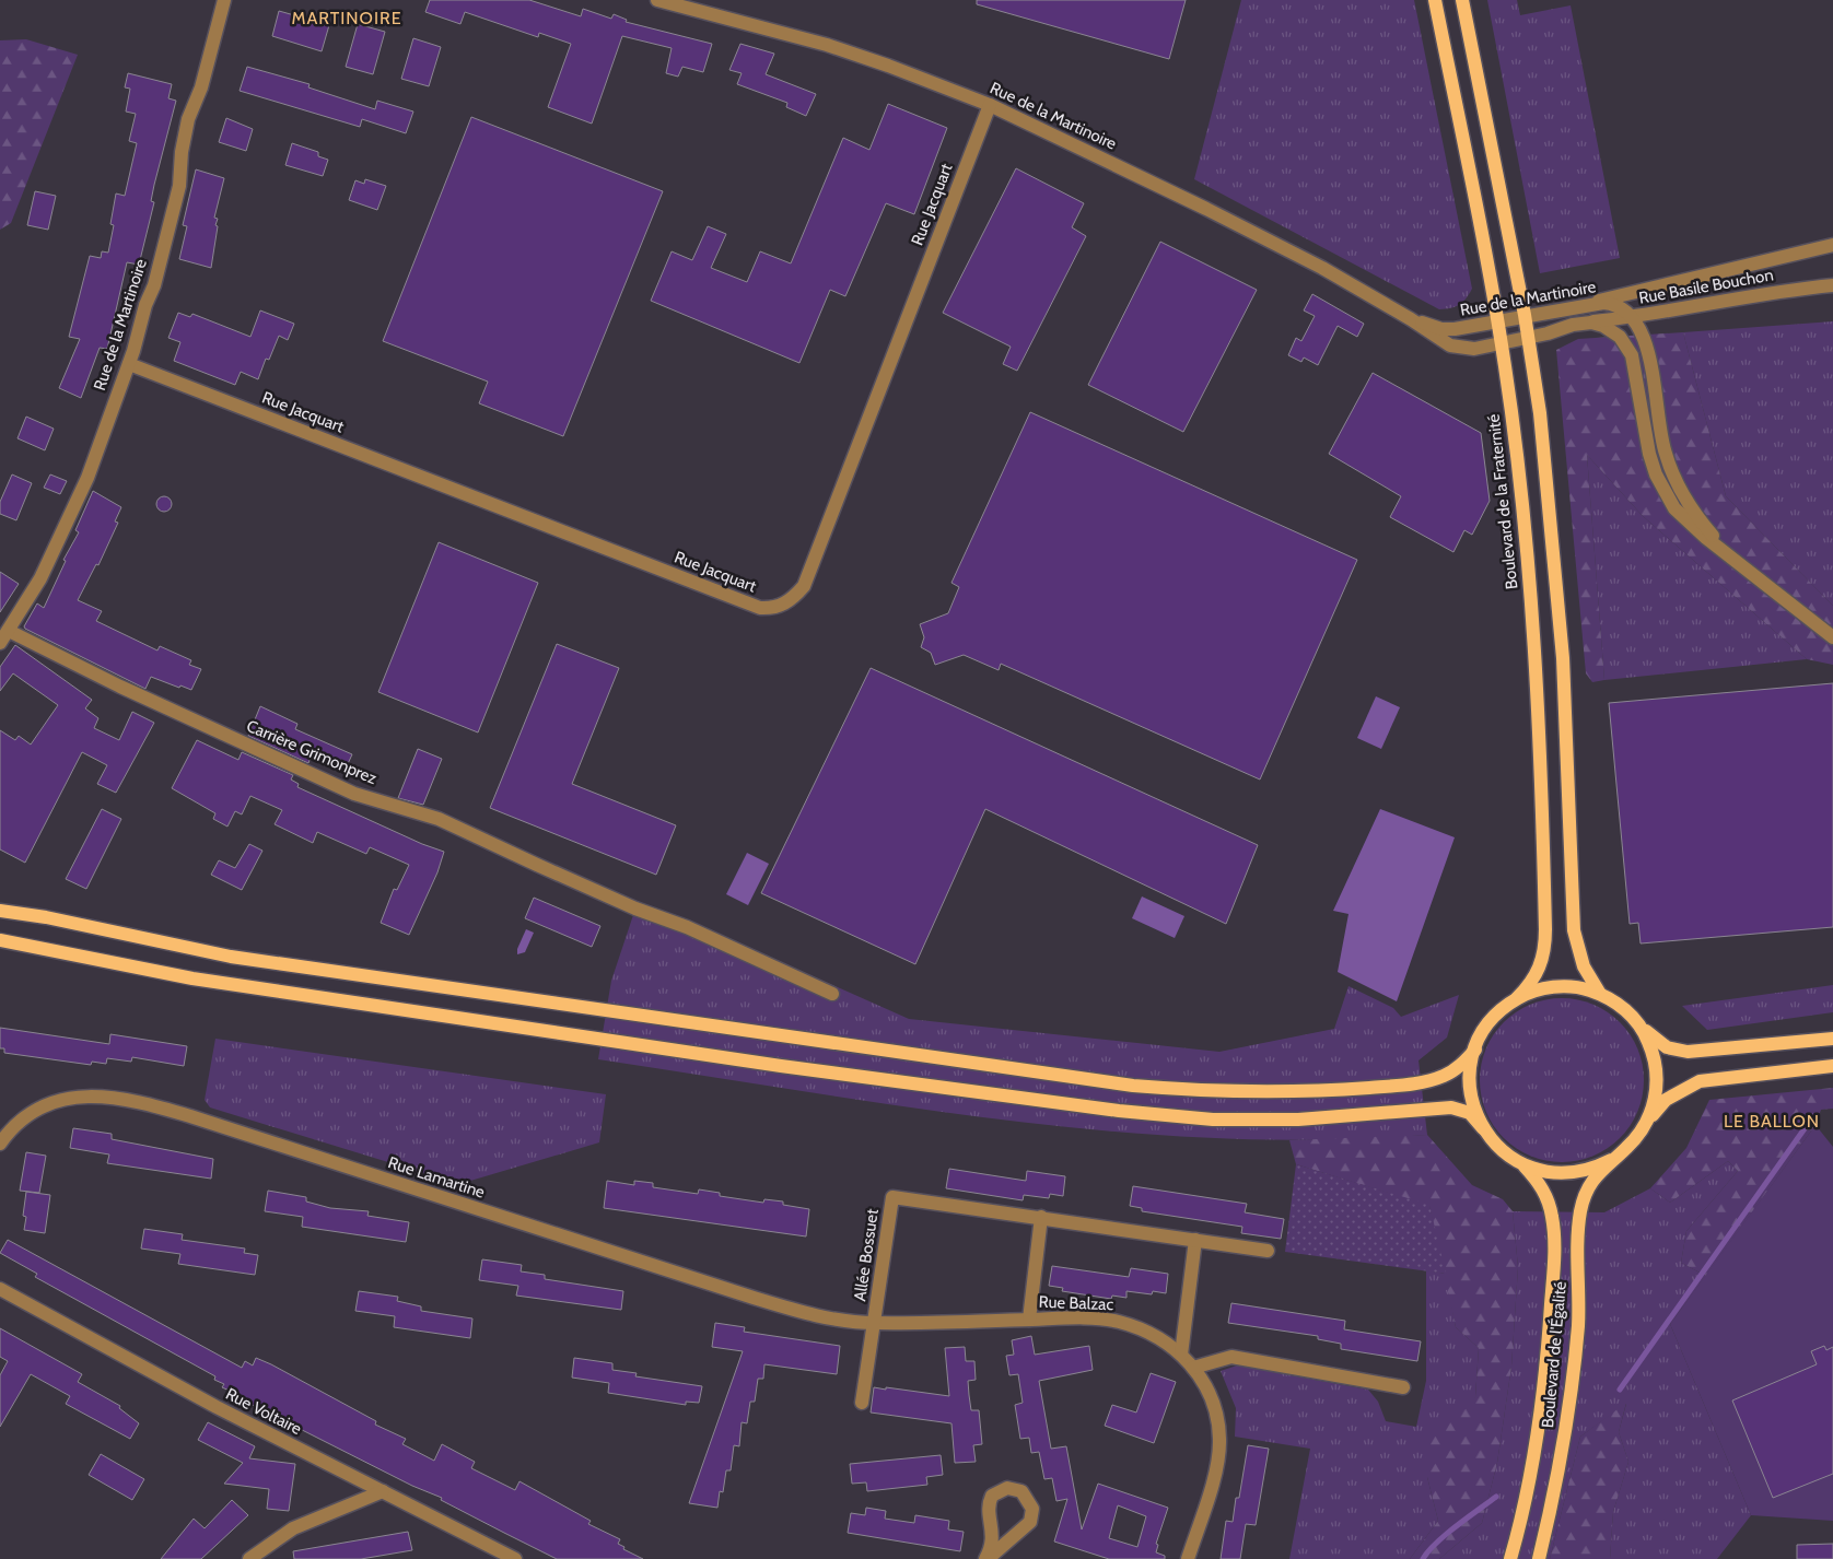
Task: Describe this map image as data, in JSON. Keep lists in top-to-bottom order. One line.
{"streets":{"main road":["Boulevard de la Fraternité","Boulevard de l'Égalité"],"street":["Rue de la Martinoire","Rue Jacquart","Rue Basile Bouchon","Carrière Grimonprez","Rue Lamartine","Allée Bossuet","Rue Balzac","Rue Voltaire"]},"crossings":[["Rue de la Martinoire","Rue Jacquart"],["Rue de la Martinoire","Rue Basile Bouchon"],["Rue de la Martinoire","Boulevard de la Fraternité"],["Rue de la Martinoire","Carrière Grimonprez"],["Boulevard de la Fraternité","Boulevard de l'Égalité"],["Rue Lamartine","Allée Bossuet"],["Rue Lamartine","Rue Balzac"],["Allée Bossuet","Rue Balzac"]],"districts":["MARTINOIRE","LE BALLON"]}
